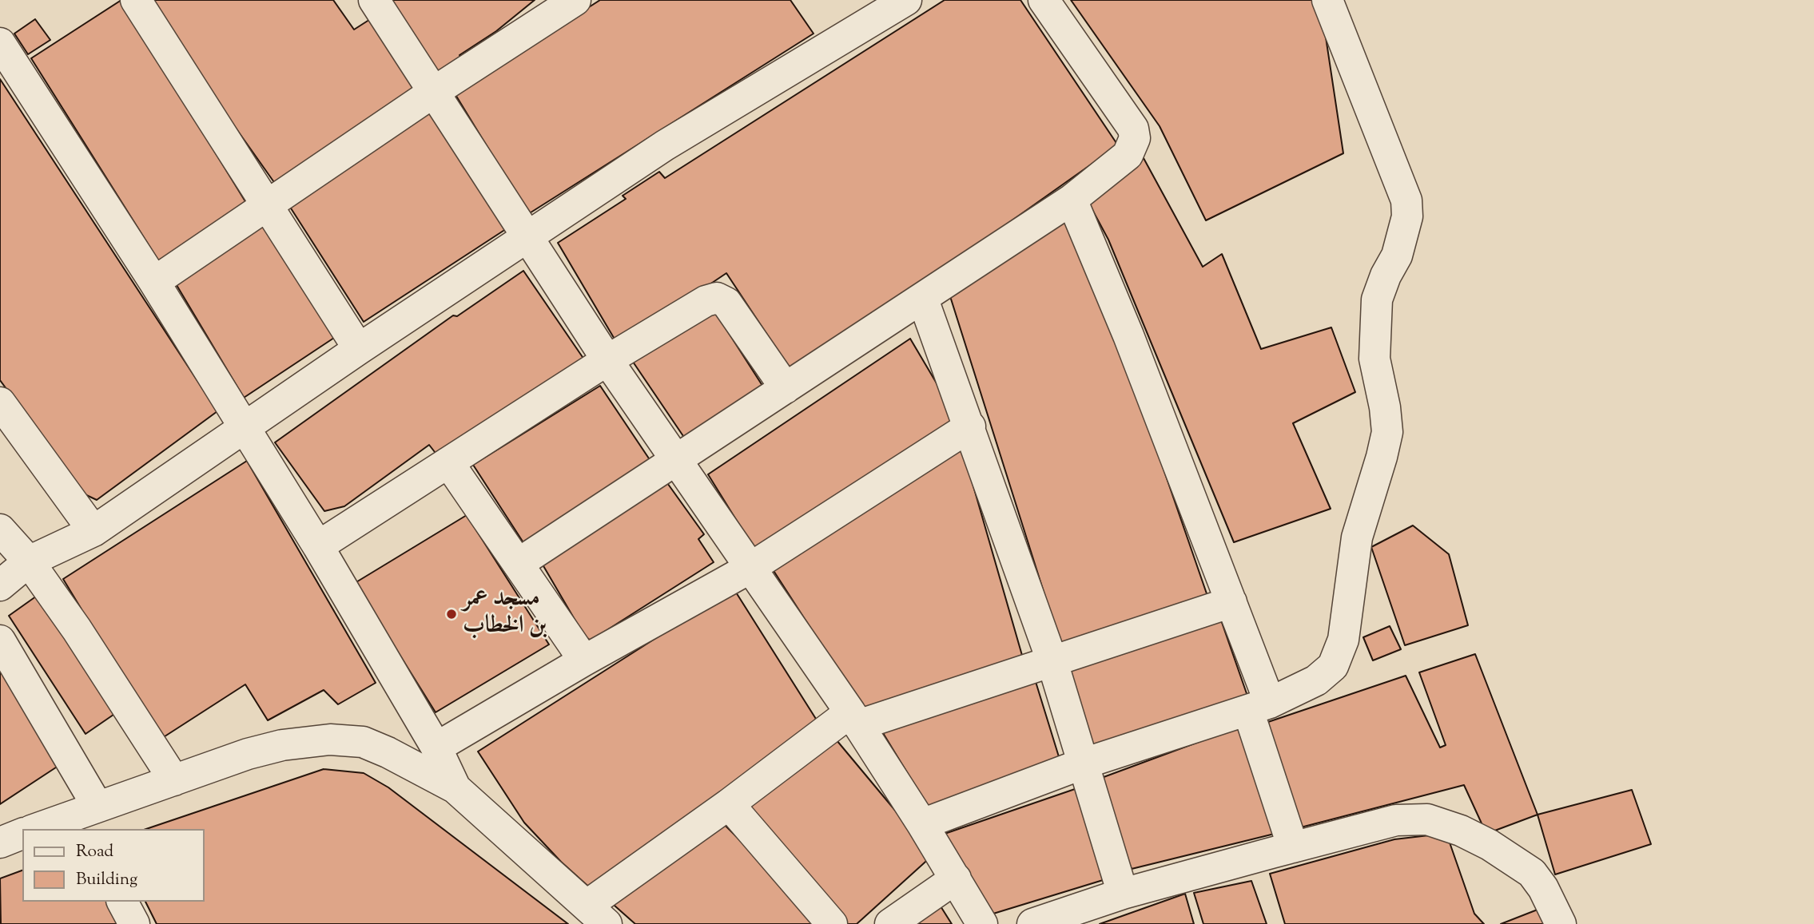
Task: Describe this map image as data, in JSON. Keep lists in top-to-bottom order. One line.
{"places":["مسجد عمر بن الخطاب"],"legend":["Road","Building"]}
